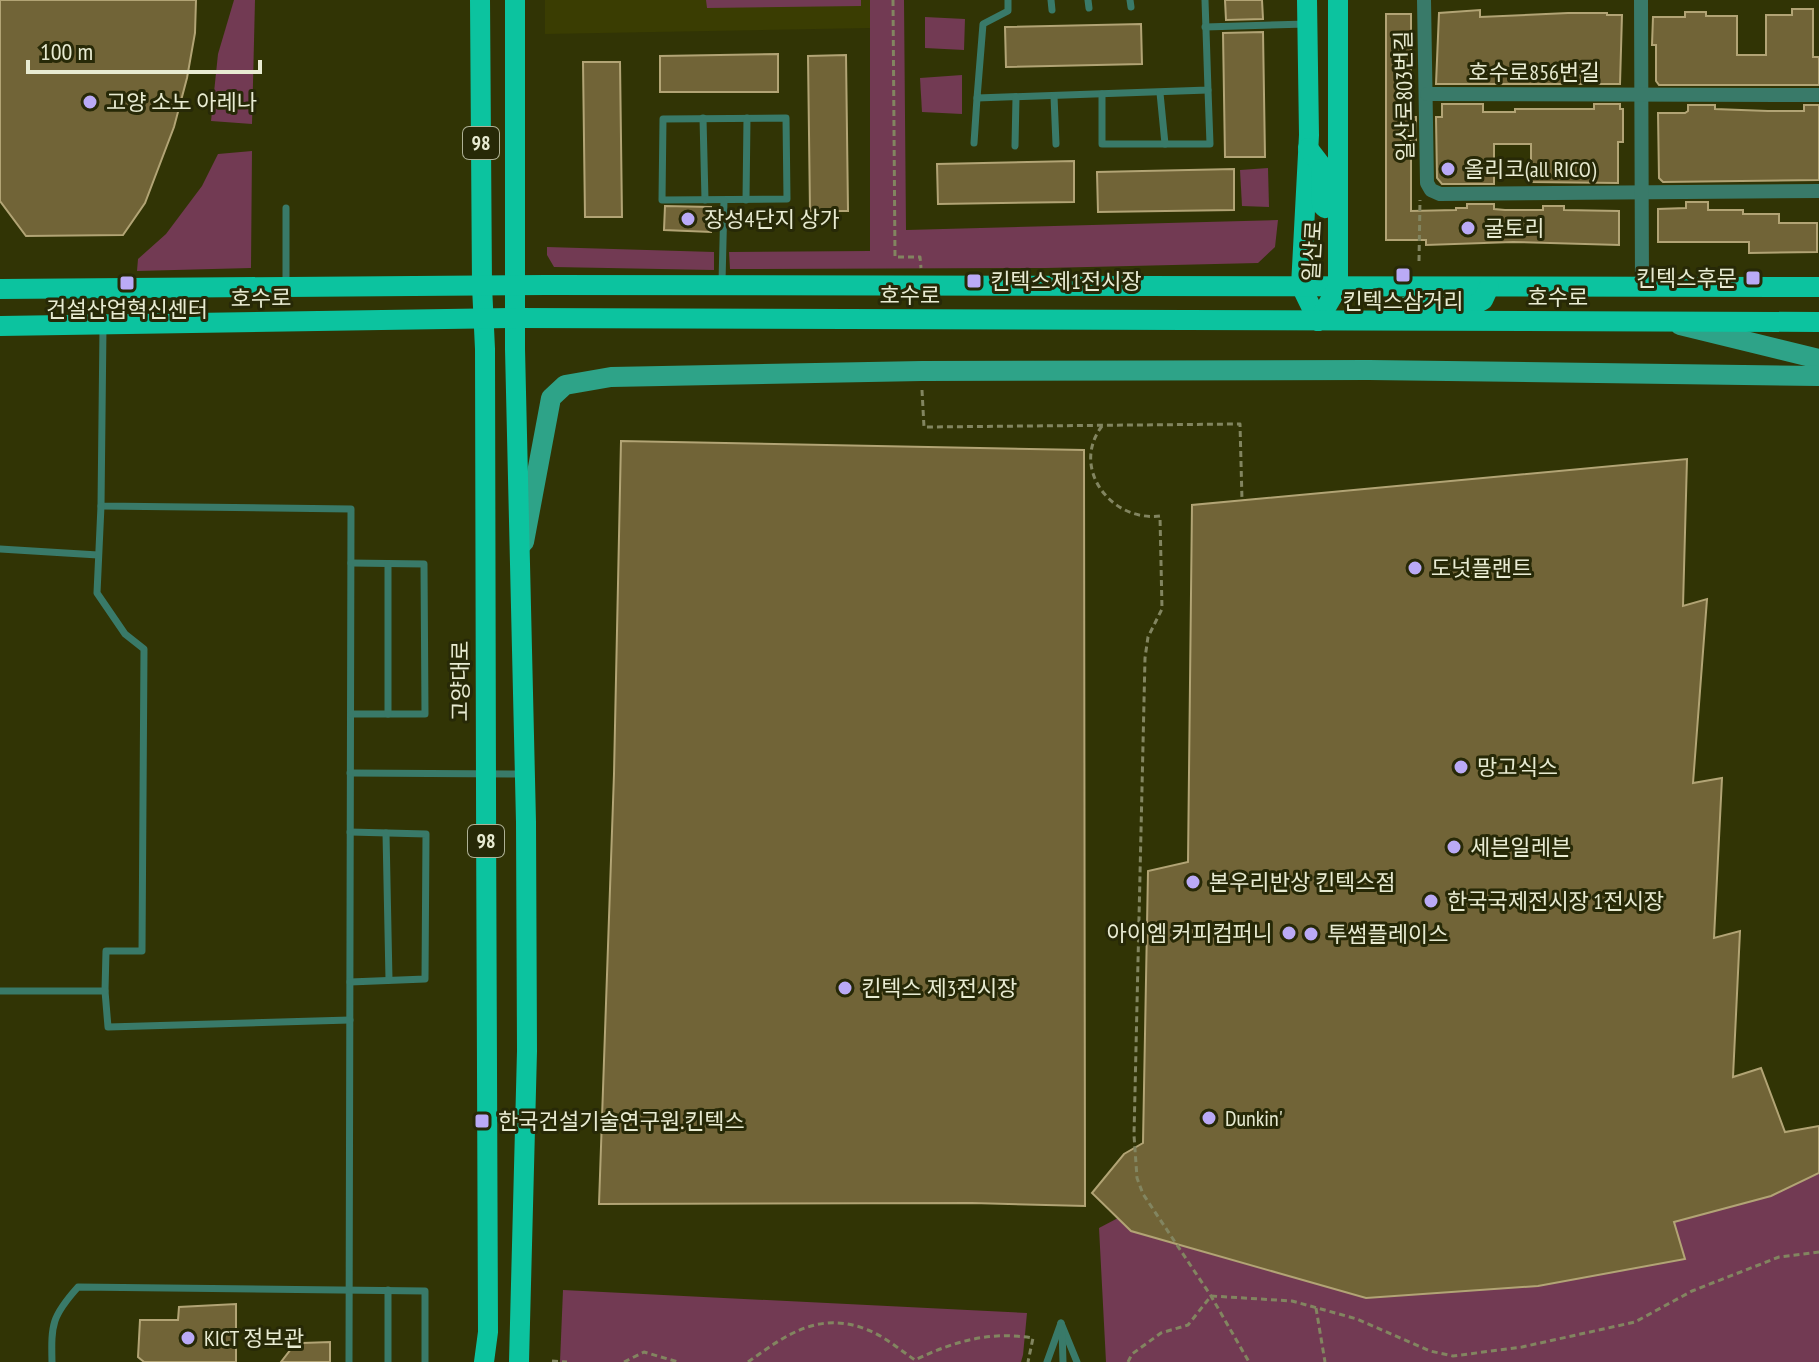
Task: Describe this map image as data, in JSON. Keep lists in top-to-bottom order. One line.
{"streets":{"main road":["98","일산로","호수로","고양대로"],"street":["호수로856번길","일산로803번길"]},"crossings":[["호수로856번길","일산로803번길"],["98","호수로"],["일산로","호수로"],["호수로","고양대로"]],"places":{"other":["고양 소노 아레나","올리코(all RICO)","장성4단지 상가","굴토리","도넛플랜트","망고식스","세븐일레븐","본우리반상 킨텍스점","한국국제전시장 1전시장","아이엠 커피컴퍼니","투썸플레이스","킨텍스 제3전시장","Dunkin'","KICT 정보관"],"transit":["킨텍스삼거리","킨텍스후문","킨텍스제1전시장","건설산업혁신센터","한국건설기술연구원.킨텍스"]},"scale_bar":"100 m"}
